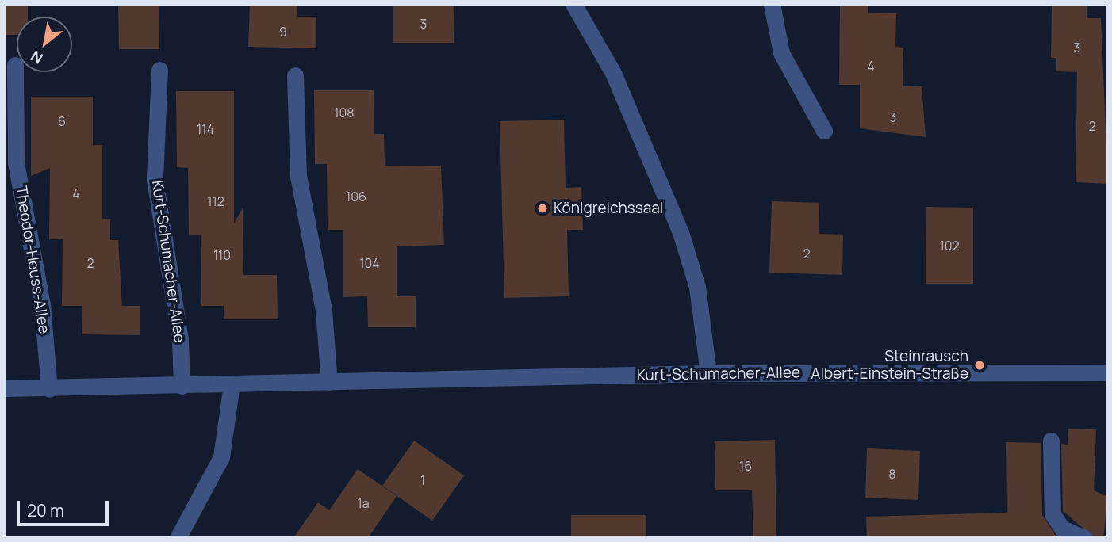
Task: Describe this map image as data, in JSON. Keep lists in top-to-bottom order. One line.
{"streets":{"street":["Theodor-Heuss-Allee","Kurt-Schumacher-Allee"]},"places":["Königreichssaal","Steinrausch Albert-Einstein-Straße"],"house_numbers":["3","9","3","4","108","3","6","2","114","4","106","112","102","2","110","2","104","16","8","1","1a"],"scale_bar":"20 m","north":"bottom left"}
